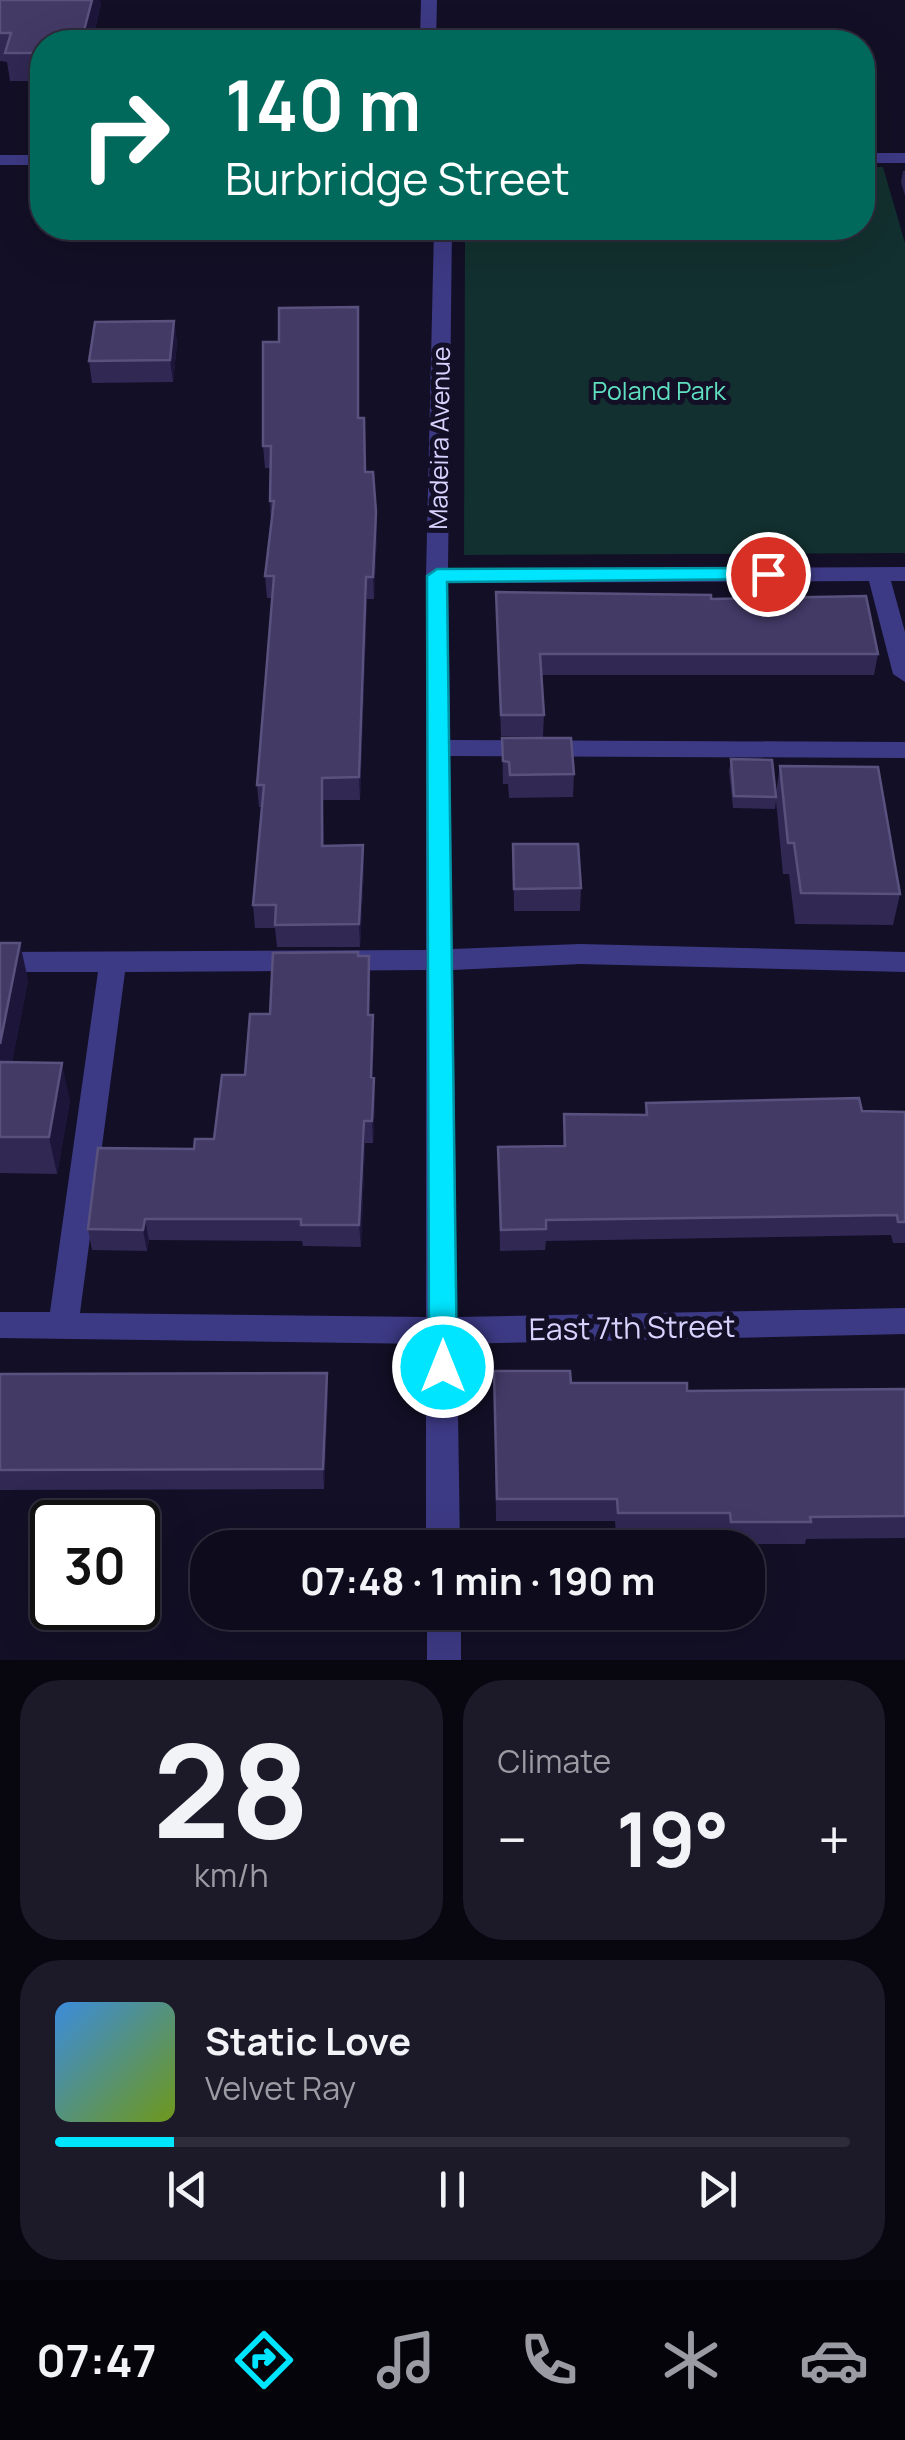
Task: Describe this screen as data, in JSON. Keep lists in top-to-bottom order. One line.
{"streets":{"street":["Madeira Avenue","East 7th Street"]},"crossings":[["Madeira Avenue","East 7th Street"]],"parks":["Poland Park"],"page":{"turn":["140 m","Burbridge Street"],"limit":"30","trip":"07:48 · 1 min · 190 m","tile":[["28","km/h"],"Climate"],"heat":["−","19°","+"],"song":["Static Love","Velvet Ray"],"tabs":"07:47"}}
